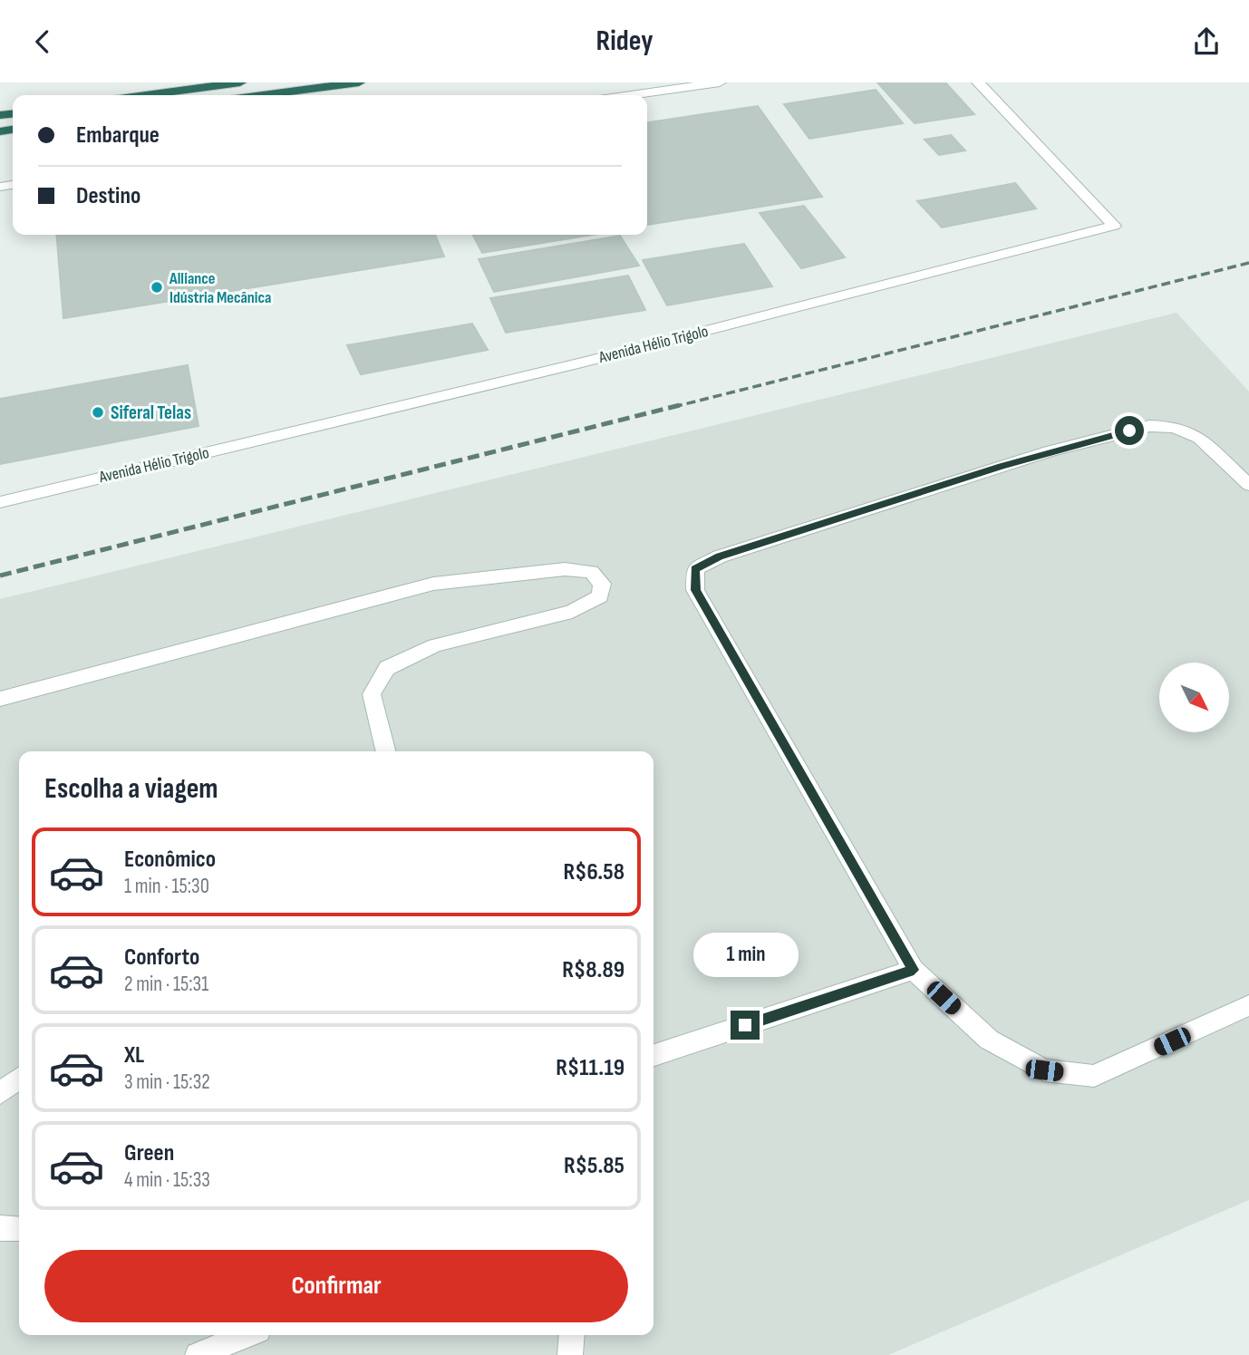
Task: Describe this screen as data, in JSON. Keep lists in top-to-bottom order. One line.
{"streets":{"street":["Avenida Hélio Trigolo"]},"places":["Alliance Idústria Mecânica","Siferal Telas"],"north":"bottom right","page":{"header":"Ridey","banner":["Embarque","Destino"],"heading":"Escolha a viagem","list":[{"name":"Econômico","note":"1 min · 15:30","value":"R$6.58"},{"name":"Conforto","note":"2 min · 15:31","value":"R$8.89"},{"name":"XL","note":"3 min · 15:32","value":"R$11.19"},{"name":"Green","note":"4 min · 15:33","value":"R$5.85"}],"bubble":"1 min","buttons":"Confirmar"}}
